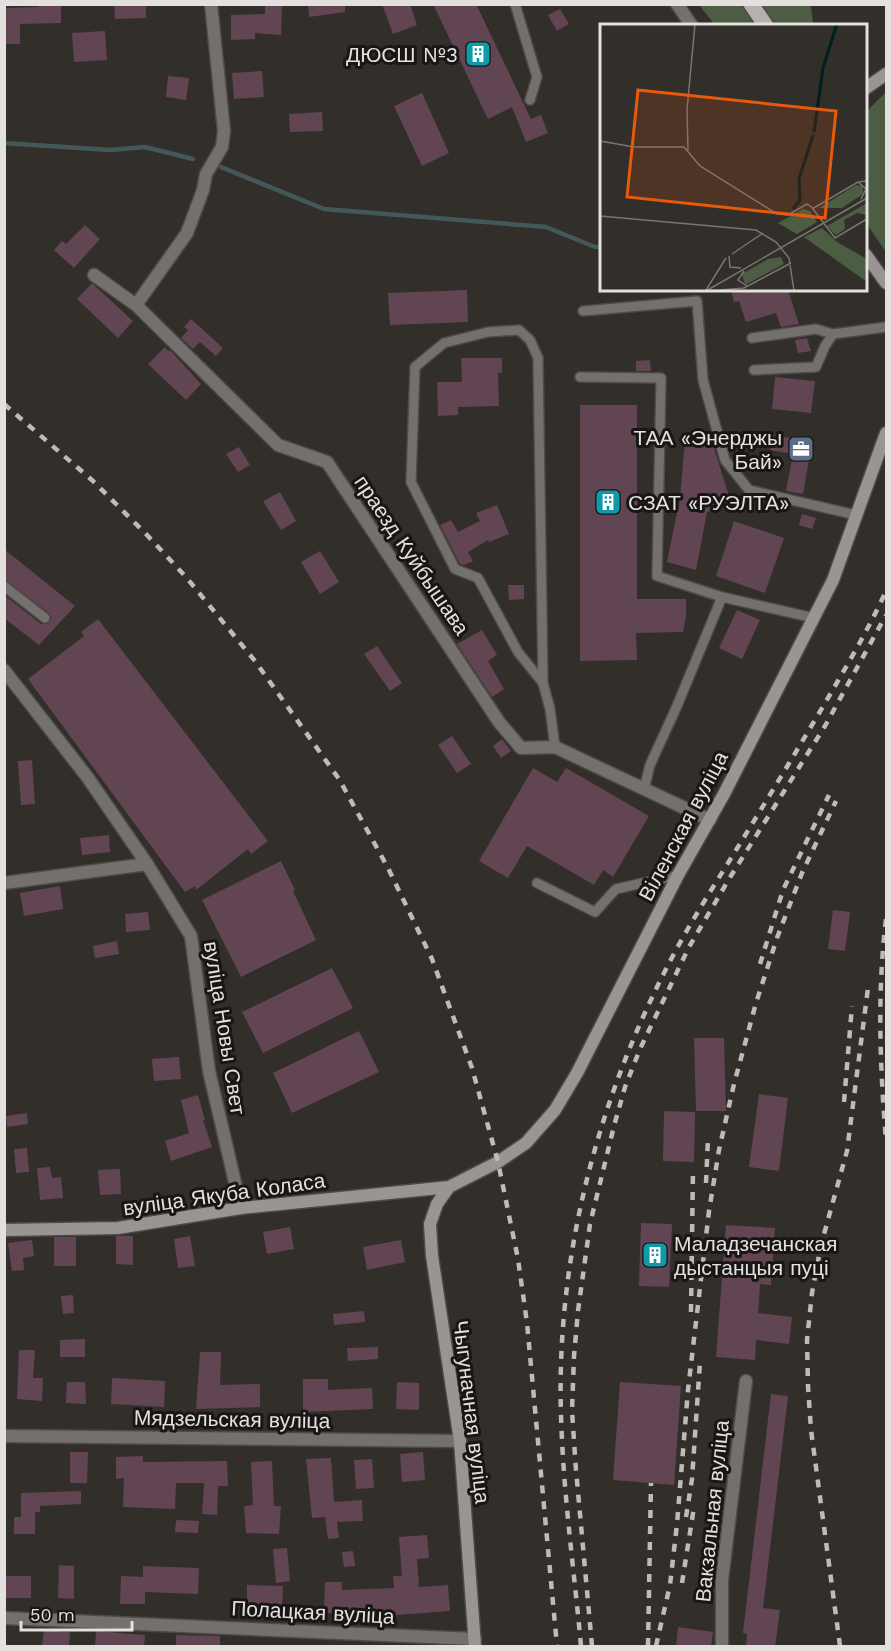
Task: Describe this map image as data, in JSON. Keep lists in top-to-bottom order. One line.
{"streets":{"main road":["Віленская вуліца","вуліца Якуба Коласа","Чыгуначная вуліца"],"street":["праезд Куйбышава","вуліца Новы Свет","Мядзельская вуліца","Вакзальная вуліца","Полацкая вуліца"]},"crossings":[["праезд Куйбышава","Віленская вуліца"],["Віленская вуліца","вуліца Якуба Коласа"],["Віленская вуліца","Чыгуначная вуліца"],["вуліца Новы Свет","вуліца Якуба Коласа"],["вуліца Якуба Коласа","Чыгуначная вуліца"],["Чыгуначная вуліца","Мядзельская вуліца"],["Чыгуначная вуліца","Полацкая вуліца"]],"places":{"building":["ДЮСШ №3","СЗАТ «РУЭЛТА»","Маладзечанская дыстанцыя пуці"],"office":["ТАА «Энерджы Бай»"]},"scale_bar":"50 m"}
